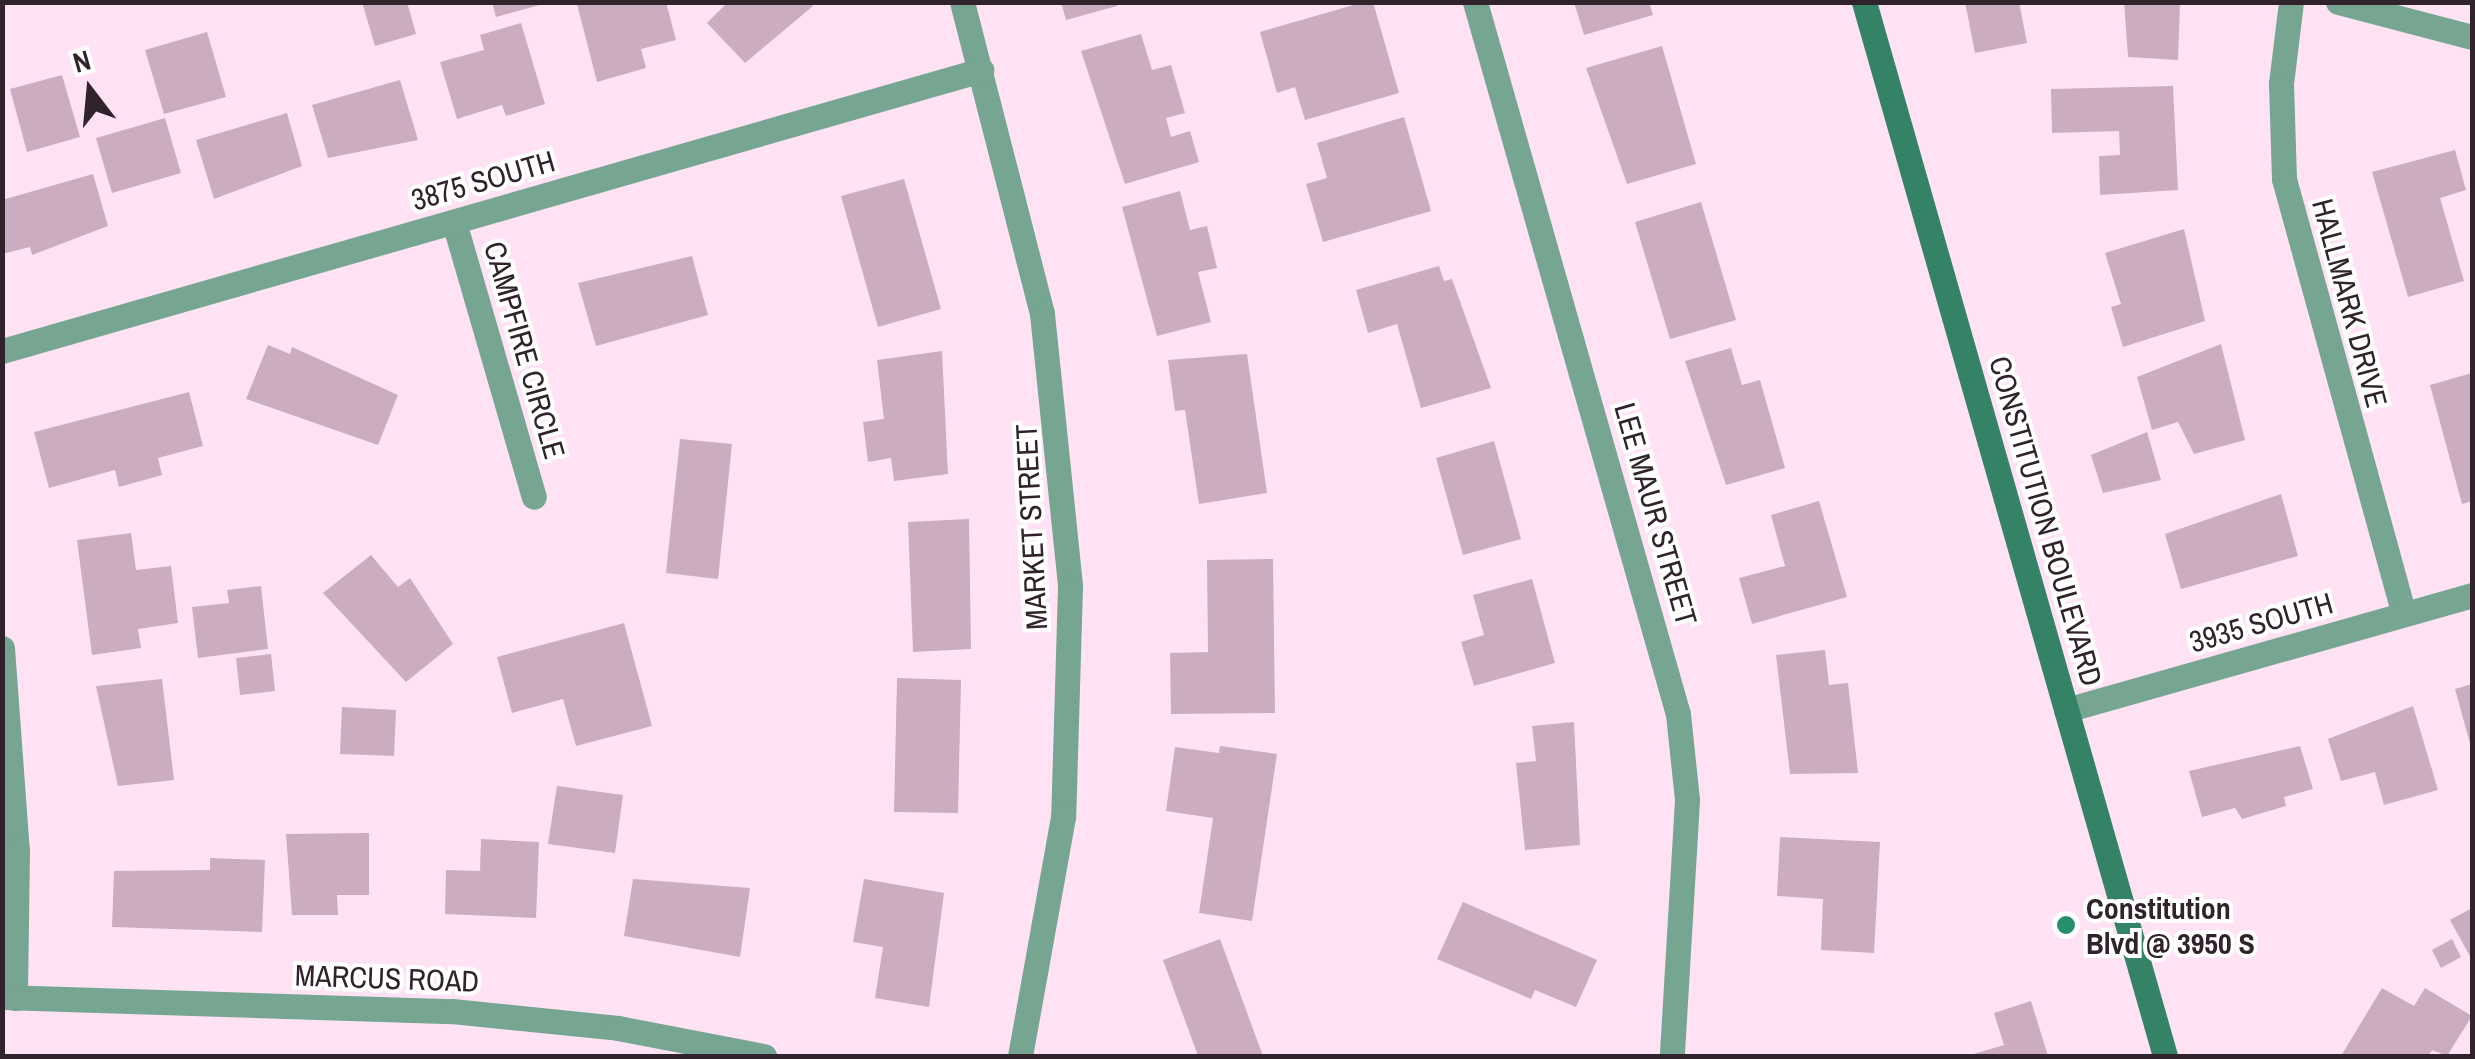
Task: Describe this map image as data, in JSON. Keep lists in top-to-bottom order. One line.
{"streets":{"main road":["CONSTITUTION BOULEVARD"],"street":["3875 SOUTH","HALLMARK DRIVE","CAMPFIRE CIRCLE","LEE MAUR STREET","MARKET STREET","3935 SOUTH","MARCUS ROAD"]},"crossings":[["3875 SOUTH","CAMPFIRE CIRCLE"],["3875 SOUTH","MARKET STREET"],["HALLMARK DRIVE","3935 SOUTH"],["CONSTITUTION BOULEVARD","3935 SOUTH"]],"places":["Constitution Blvd @ 3950 S"],"north":"top"}
